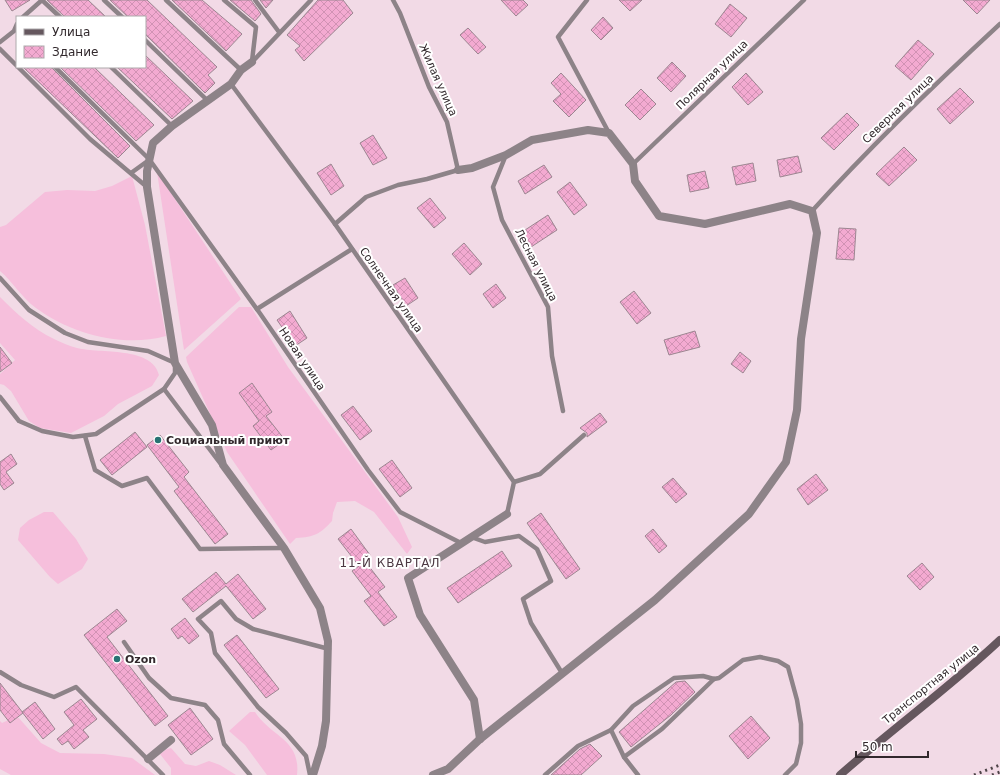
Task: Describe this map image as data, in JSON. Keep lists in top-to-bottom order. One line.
{"streets":{"main road":["Транспортная улица"],"lane":["Полярная улица","Жилая улица","Северная улица","Лесная улица","Солнечная улица","Новая улица"]},"districts":["11-Й КВАРТАЛ"],"places":["Социальный приют","Ozon"],"legend":["Улица","Здание"],"scale_bar":"50 m"}
